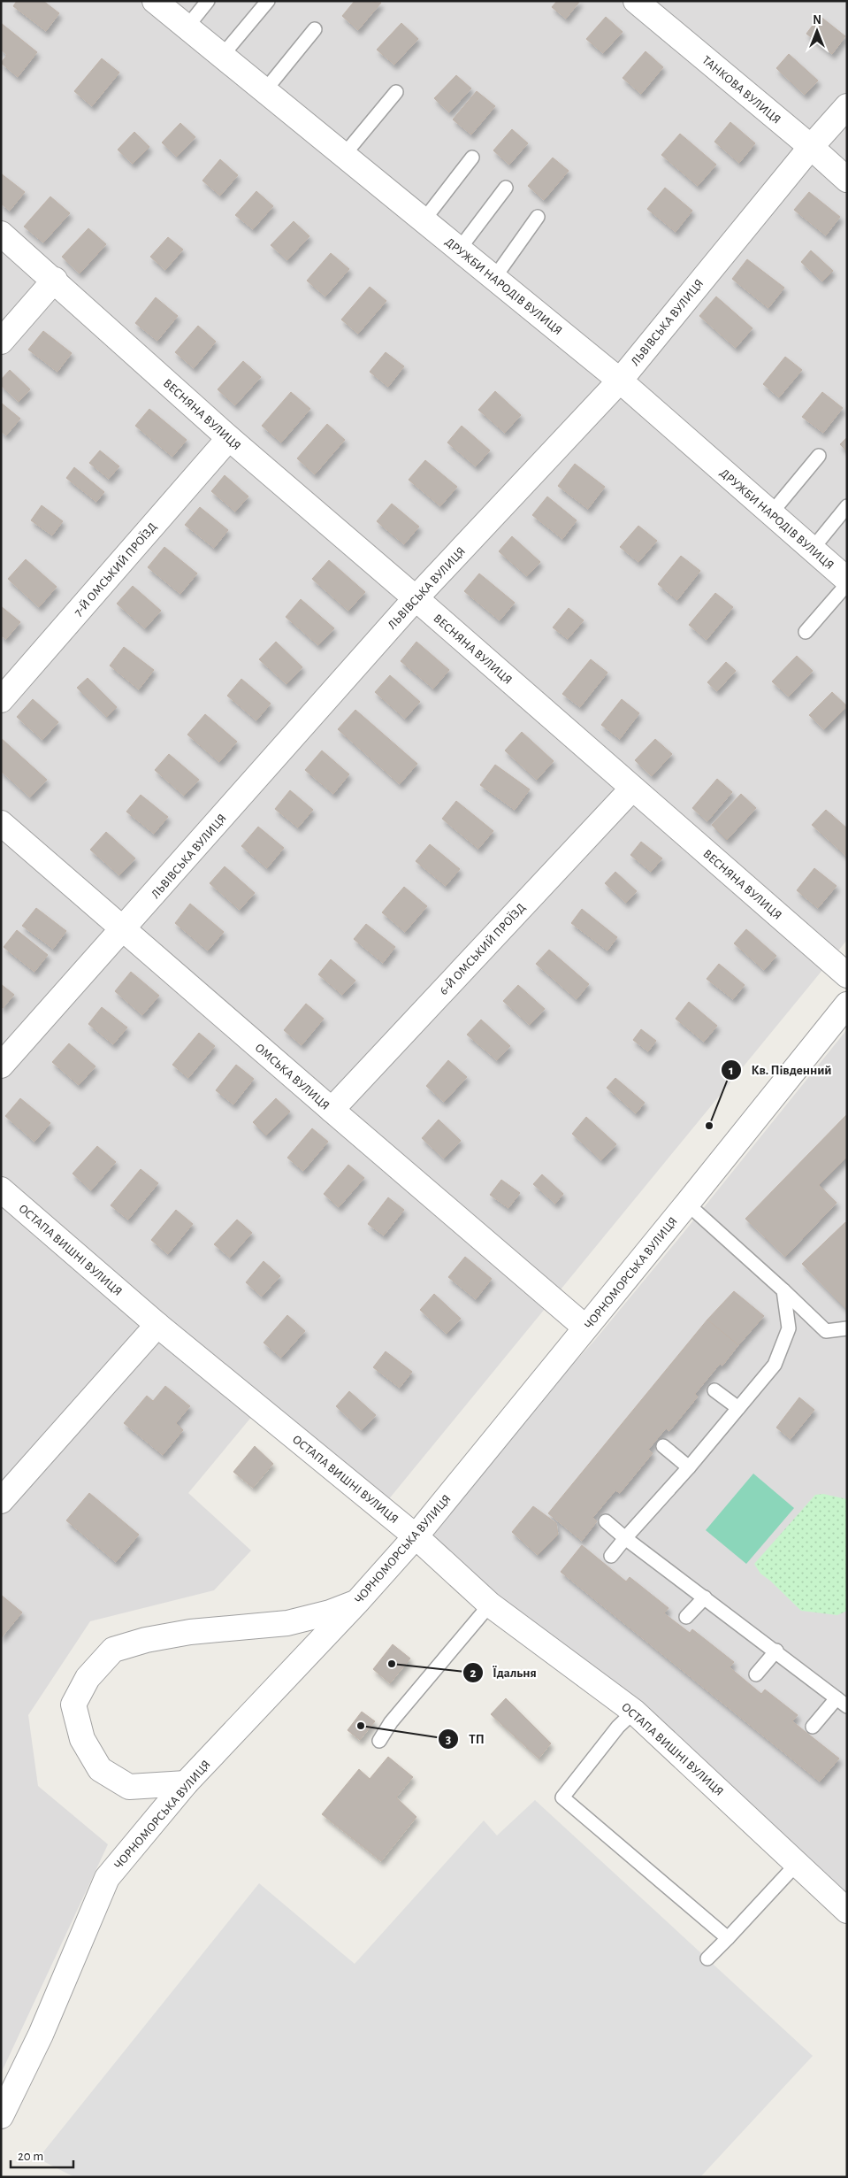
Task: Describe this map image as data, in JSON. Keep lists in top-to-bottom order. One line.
{"streets":{"street":["ТАНКОВА ВУЛИЦЯ","ДРУЖБИ НАРОДІВ ВУЛИЦЯ","ЛЬВІВСЬКА ВУЛИЦЯ","ВЕСНЯНА ВУЛИЦЯ","7-Й ОМСЬКИЙ ПРОЇЗД","6-Й ОМСЬКИЙ ПРОЇЗД","ОМСЬКА ВУЛИЦЯ","ОСТАПА ВИШНІ ВУЛИЦЯ","ЧОРНОМОРСЬКА ВУЛИЦЯ"]},"crossings":[["ТАНКОВА ВУЛИЦЯ","ЛЬВІВСЬКА ВУЛИЦЯ"],["ДРУЖБИ НАРОДІВ ВУЛИЦЯ","ЛЬВІВСЬКА ВУЛИЦЯ"],["ЛЬВІВСЬКА ВУЛИЦЯ","ВЕСНЯНА ВУЛИЦЯ"],["ЛЬВІВСЬКА ВУЛИЦЯ","ОМСЬКА ВУЛИЦЯ"],["ВЕСНЯНА ВУЛИЦЯ","7-Й ОМСЬКИЙ ПРОЇЗД"],["ВЕСНЯНА ВУЛИЦЯ","6-Й ОМСЬКИЙ ПРОЇЗД"],["6-Й ОМСЬКИЙ ПРОЇЗД","ОМСЬКА ВУЛИЦЯ"],["ОМСЬКА ВУЛИЦЯ","ЧОРНОМОРСЬКА ВУЛИЦЯ"],["ОСТАПА ВИШНІ ВУЛИЦЯ","ЧОРНОМОРСЬКА ВУЛИЦЯ"]],"places":["Кв. Південний","Їдальня","ТП"],"scale_bar":"20 m","north":"top"}
